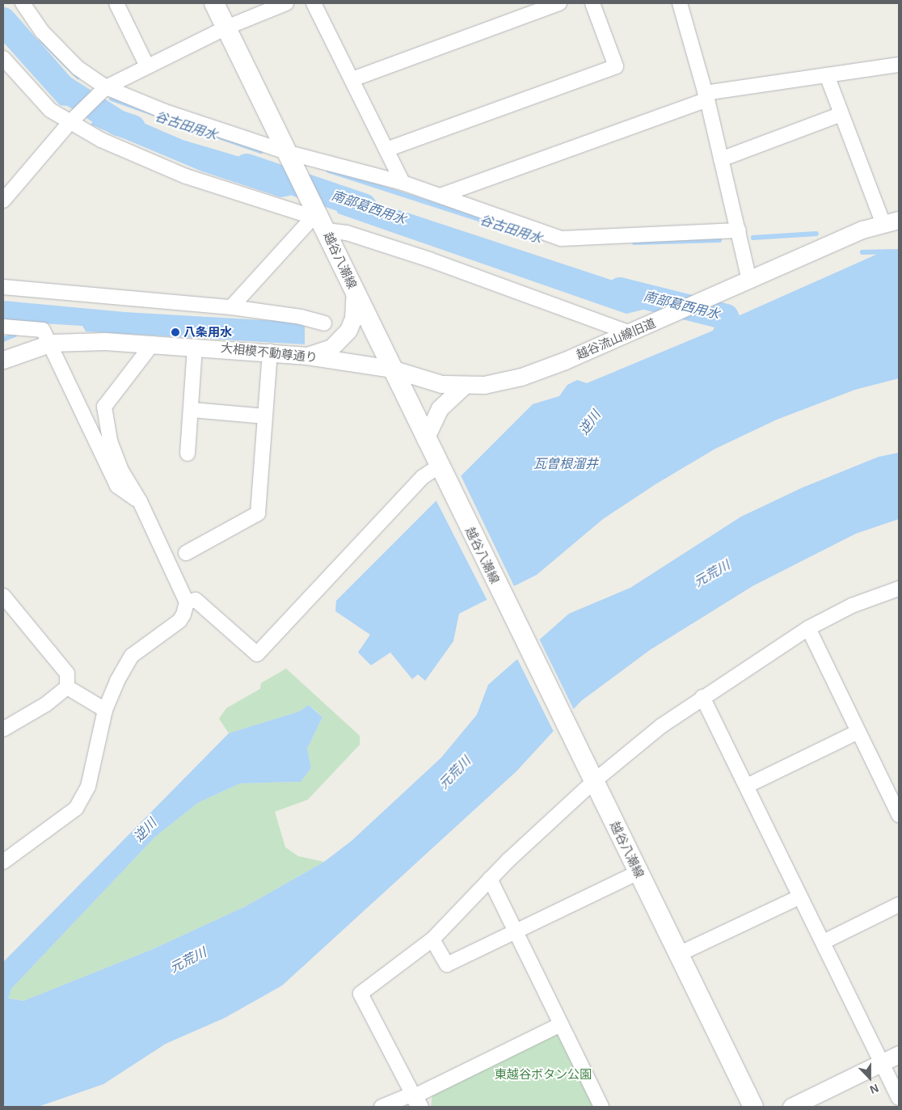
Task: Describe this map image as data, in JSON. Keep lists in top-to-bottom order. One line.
{"streets":{"main road":["越谷八潮線"],"street":["越谷流山線旧道","大相模不動尊通り"]},"crossings":[["越谷八潮線","越谷流山線旧道"],["越谷八潮線","大相模不動尊通り"],["越谷流山線旧道","大相模不動尊通り"]],"water":["谷古田用水","南部葛西用水","逆川","瓦曽根溜井","元荒川"],"parks":["東越谷ボタン公園"],"places":["八条用水"],"north":"bottom"}
